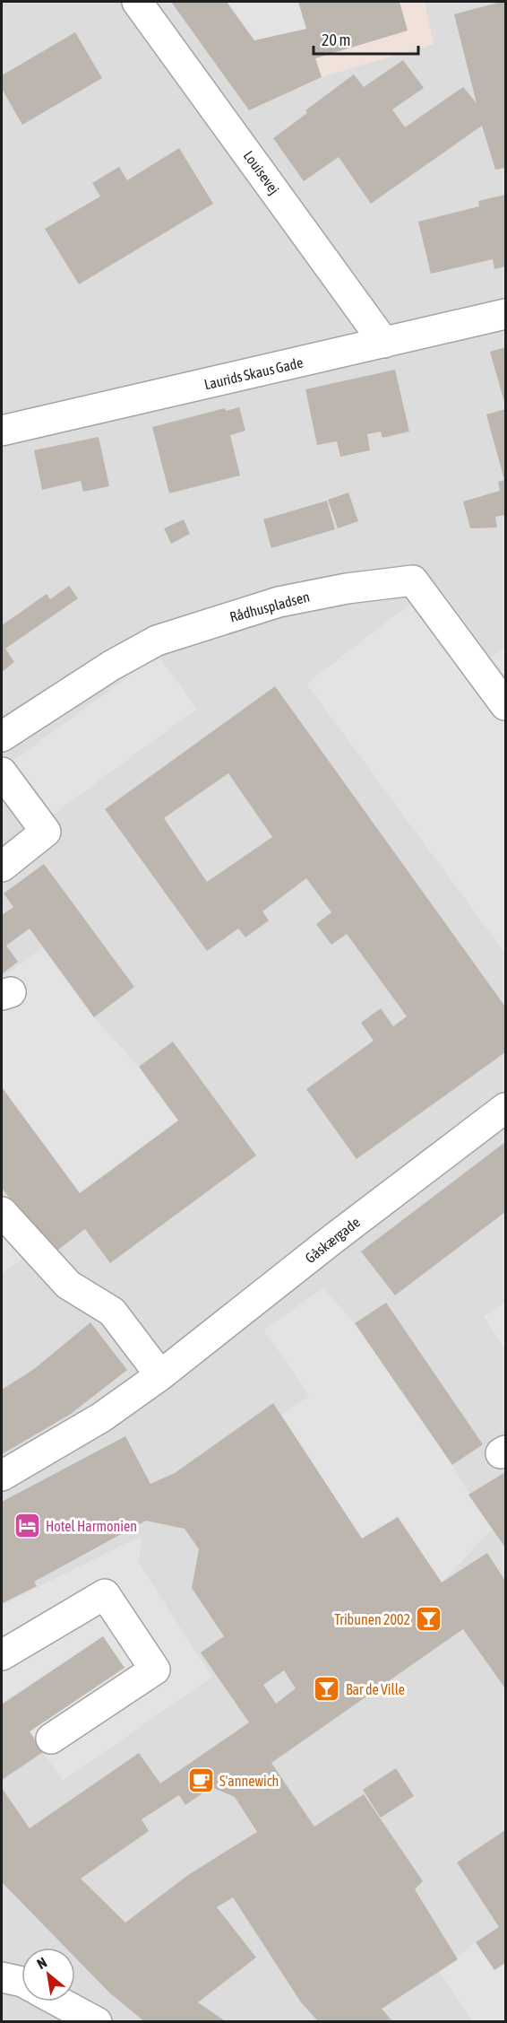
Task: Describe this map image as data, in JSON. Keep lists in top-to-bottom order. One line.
{"streets":{"street":["Louisevej","Laurids Skaus Gade","Rådhuspladsen","Gåskærgade"]},"crossings":[["Louisevej","Laurids Skaus Gade"]],"places":{"hotel":["Hotel Harmonien"],"bar":["Tribunen 2002","Bar de Ville"],"cafe":["S'annewich"]},"scale_bar":"20 m","north":"top left"}
